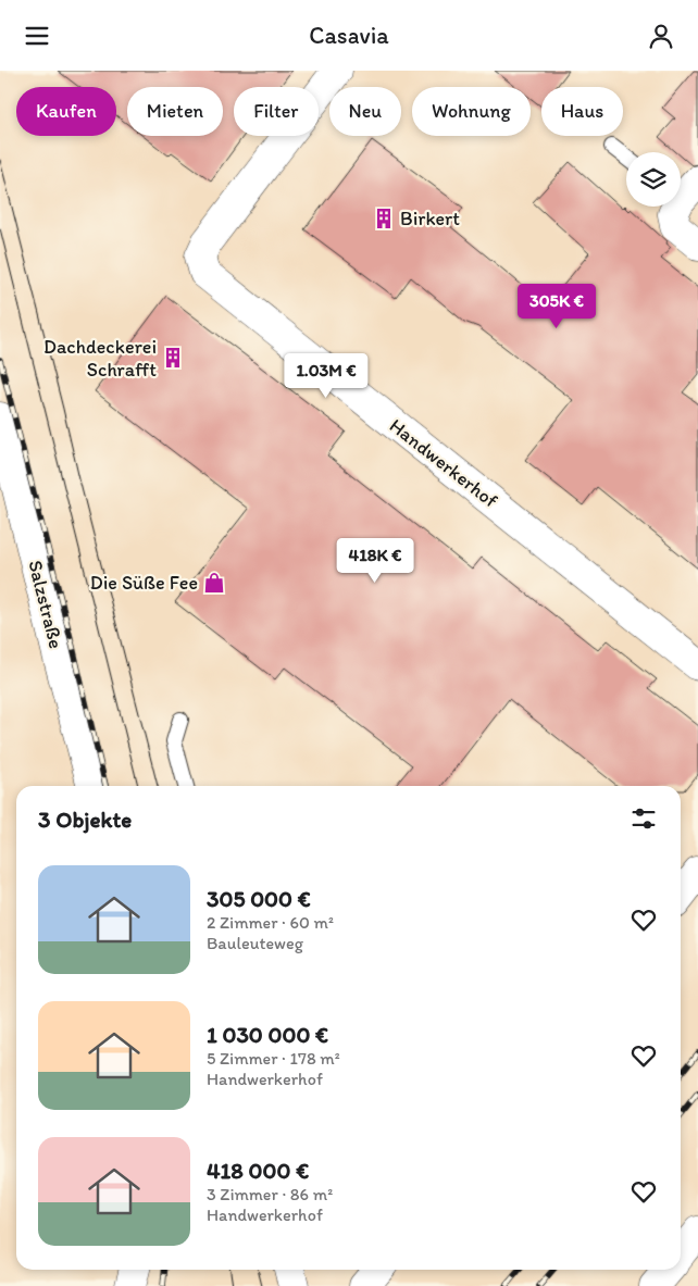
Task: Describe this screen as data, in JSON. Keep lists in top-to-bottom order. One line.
{"streets":{"street":["Handwerkerhof","Salzstraße"]},"places":{"building":["Birkert","Dachdeckerei Schrafft"],"shop":["Die Süße Fee"]},"page":{"header":"Casavia","chip":["Kaufen","Mieten","Filter","Neu","Wohnung","Haus"],"price":["305K €","1.03M €","418K €"],"heading":"3 Objekte","list":[{"name":"305 000 €","note":"2 Zimmer · 60 m² · Bauleuteweg"},{"name":"1 030 000 €","note":"5 Zimmer · 178 m² · Handwerkerhof"},{"name":"418 000 €","note":"3 Zimmer · 86 m² · Handwerkerhof"}]}}
